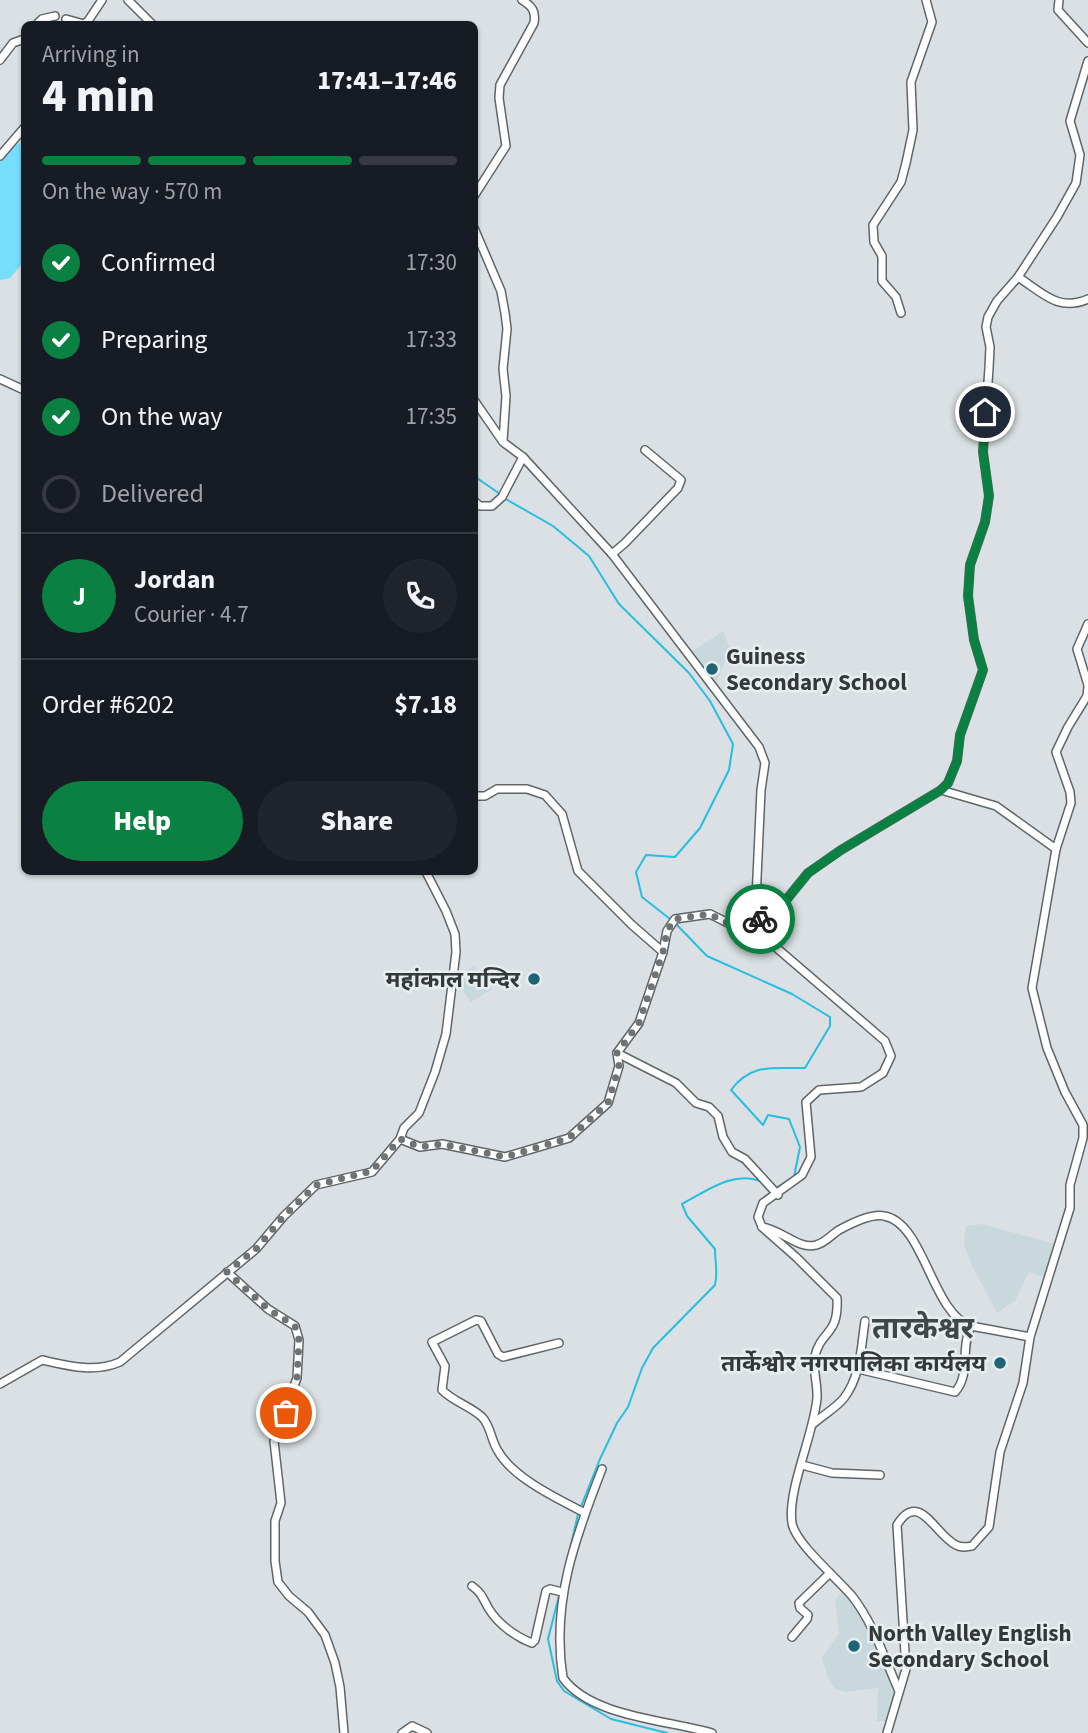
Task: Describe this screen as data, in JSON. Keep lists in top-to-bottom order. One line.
{"districts":["तारकेश्वर"],"places":["Guiness Secondary School","महांकाल मन्दिर","तार्केश्वोर नगरपालिका कार्यलय","North Valley English Secondary School"],"page":{"heading":["4 min","Arriving in","17:41–17:46"],"panel":["Jordan","Courier · 4.7","Order #6202","$7.18"],"bar":"On the way · 570 m","list":[["Confirmed","17:30"],["Preparing","17:33"],["On the way","17:35"],"Delivered"],"round":"J","buttons":["Help","Share"]}}
